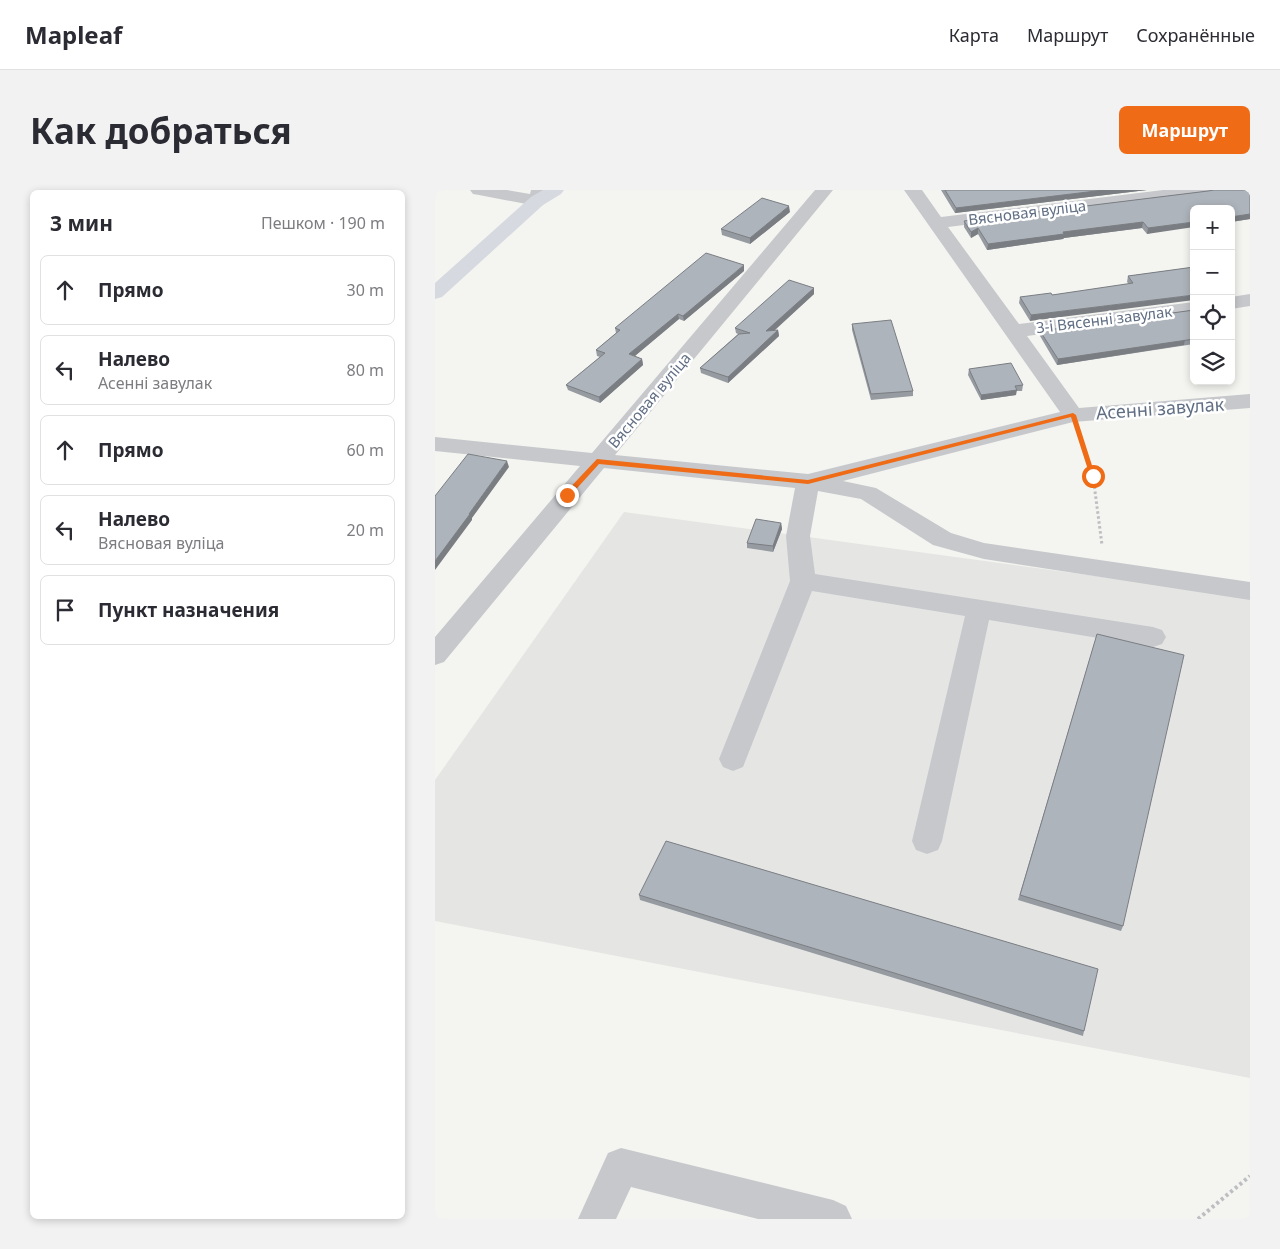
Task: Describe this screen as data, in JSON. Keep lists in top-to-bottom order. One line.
{"streets":{"street":["Вясновая вуліца","3-і Вясенні завулак","Асенні завулак"]},"page":{"header":"Mapleaf","nav":["Карта","Маршрут","Сохранённые"],"buttons":"Маршрут","title":"Как добраться","heading":["3 мин","Пешком · 190 m"],"map_buttons":["+","−"],"list":[["Прямо","30 m"],["Налево","Асенні завулак","80 m"],["Прямо","60 m"],["Налево","Вясновая вуліца","20 m"],"Пункт назначения"]}}
